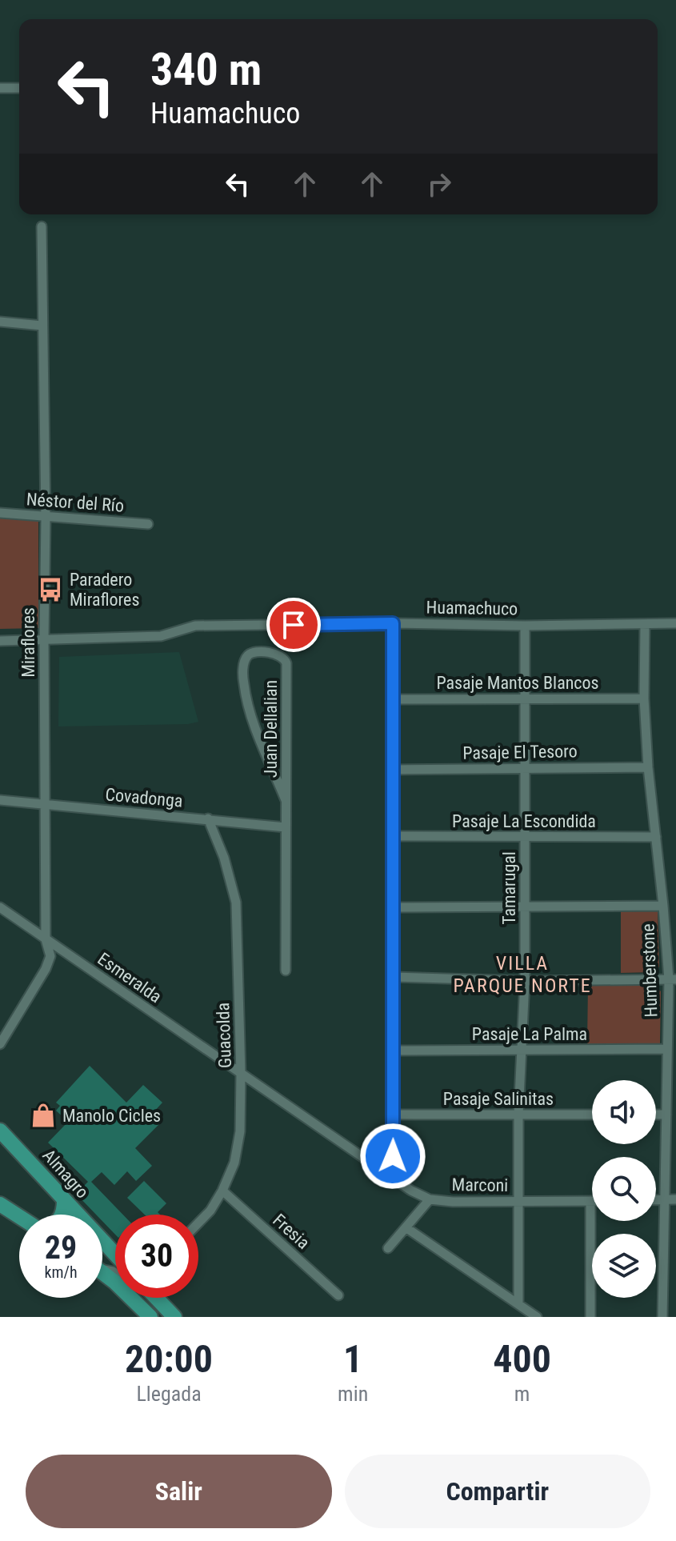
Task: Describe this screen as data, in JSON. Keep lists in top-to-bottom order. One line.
{"streets":{"main road":["Almagro"],"street":["Néstor del Río","Huamachuco","Miraflores","Pasaje Mantos Blancos","Juan Dellalian","Pasaje El Tesoro","Covadonga","Pasaje La Escondida","Tamarugal","Humberstone","Esmeralda","Pasaje La Palma","Guacolda","Pasaje Salinitas","Marconi","Fresia"]},"crossings":[["Néstor del Río","Miraflores"],["Huamachuco","Miraflores"],["Huamachuco","Tamarugal"],["Huamachuco","Humberstone"],["Miraflores","Covadonga"],["Miraflores","Esmeralda"],["Pasaje Mantos Blancos","Tamarugal"],["Pasaje Mantos Blancos","Humberstone"],["Juan Dellalian","Covadonga"],["Pasaje El Tesoro","Tamarugal"],["Pasaje El Tesoro","Humberstone"],["Covadonga","Guacolda"],["Pasaje La Escondida","Tamarugal"],["Pasaje La Escondida","Humberstone"],["Tamarugal","Pasaje La Palma"],["Tamarugal","Pasaje Salinitas"],["Tamarugal","Marconi"],["Humberstone","Pasaje La Palma"],["Esmeralda","Guacolda"],["Esmeralda","Marconi"],["Guacolda","Marconi"],["Guacolda","Fresia"]],"districts":["VILLA PARQUE NORTE"],"places":{"bus stop":["Paradero Miraflores"],"shop":["Manolo Cicles"]},"page":{"turn":["340 m","Huamachuco"],"speed":"29 km/h","limit":"30","eta":["20:00","Llegada","1","min","400","m"],"buttons":["Salir","Compartir"]}}
